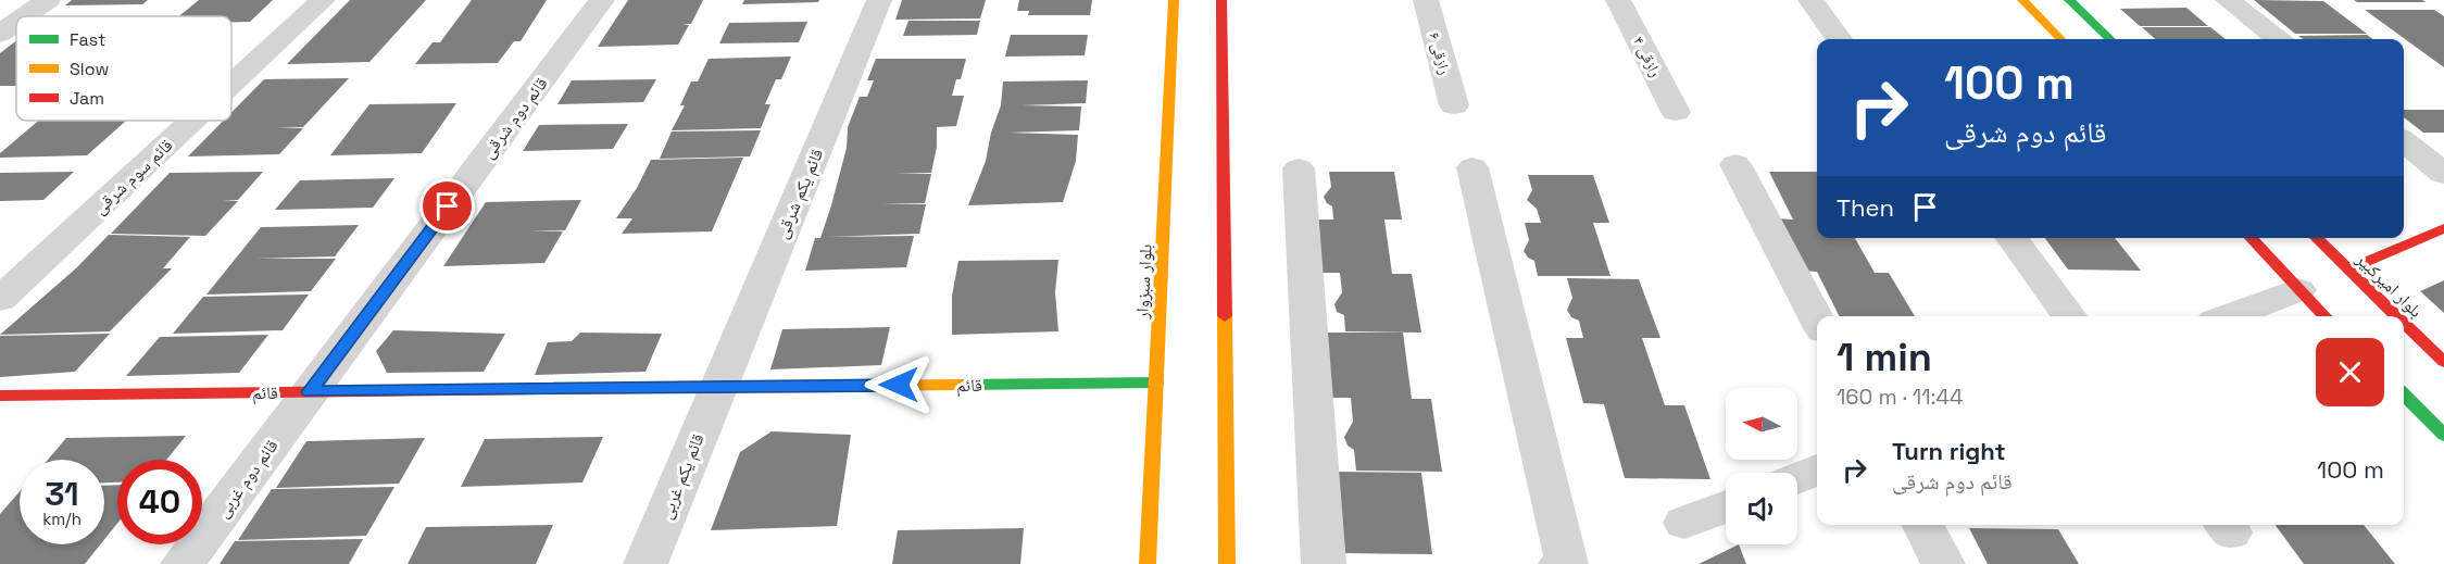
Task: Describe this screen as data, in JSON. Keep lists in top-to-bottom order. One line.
{"streets":{"street":["رازقی ۶","رازقی ۴","قائم دوم شرقی","قائم سوم شرقی","قائم یکم شرقی","بلوار سبزوار","بلوار امیرکبیر","قائم","قائم یکم غربی","قائم دوم غربی"]},"crossings":[["قائم دوم شرقی","قائم"],["قائم دوم شرقی","قائم دوم غربی"],["قائم یکم شرقی","قائم"],["قائم یکم شرقی","قائم یکم غربی"],["بلوار سبزوار","قائم"],["قائم","قائم یکم غربی"],["قائم","قائم دوم غربی"]],"legend":["Fast","Slow","Jam"],"north":"left","page":{"turn":["100 m","قائم دوم شرقی"],"then":"Then","heading":["1 min","160 m · 11:44"],"list":[{"name":"Turn right","note":"قائم دوم شرقی","value":"100 m"}],"speed":"31 km/h","limit":"40"}}
